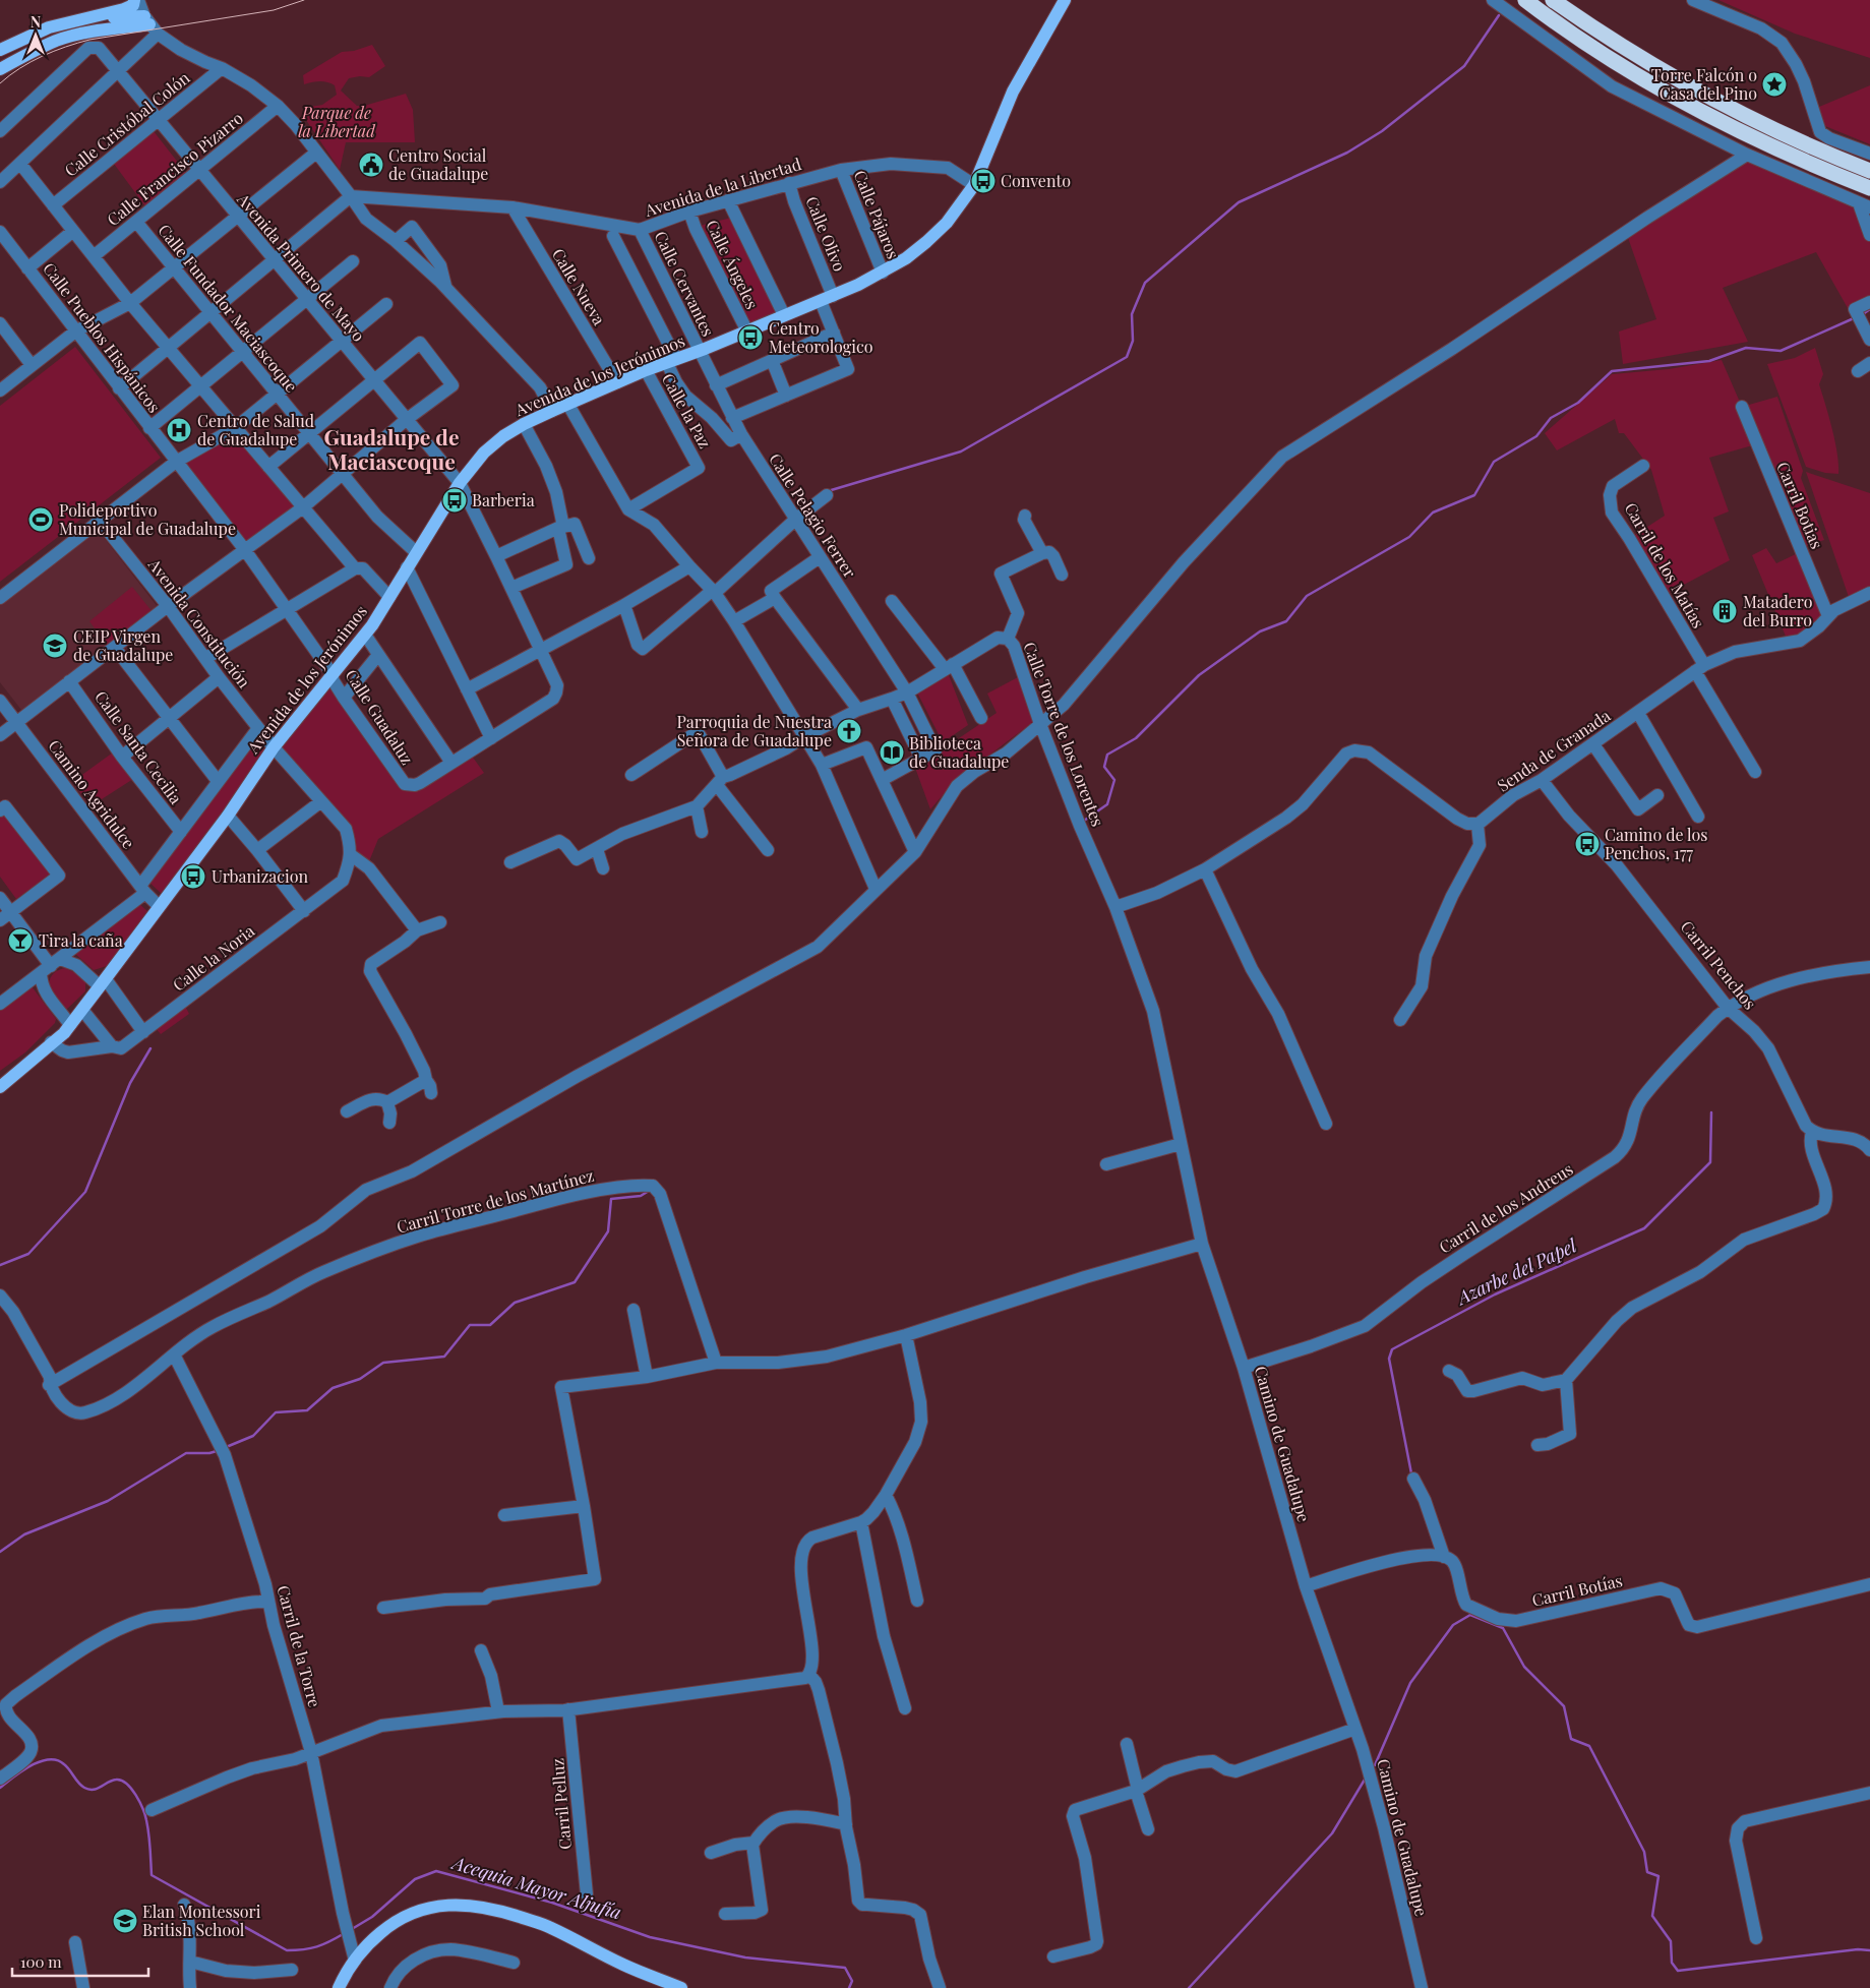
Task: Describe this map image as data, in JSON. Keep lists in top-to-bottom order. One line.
{"streets":{"main road":["Avenida de los Jerónimos"],"street":["Calle Cristóbal Colón","Calle Francisco Pizarro","Avenida de la Libertad","Calle Pájaros","Calle Olivo","Calle Ángeles","Avenida Primero de Mayo","Calle Cervantes","Calle Nueva","Calle Fundador Maciascoque","Calle Pueblos Hispánicos","Calle la Paz","Carril Botias","Calle Pelagio Ferrer","Carril de los Matías","Avenida Constitución","Calle Guadaluz","Calle Torre de los Lorentes","Calle Santa Cecilia","Senda de Granada","Camino Agridulce","Calle la Noria","Carril Penchos","Carril Torre de los Martínez","Carril de los Andreus","Camino de Guadalupe","Carril Botías","Carril de la Torre","Carril Pelluz"]},"crossings":[["Calle Cristóbal Colón","Avenida Primero de Mayo"],["Calle Francisco Pizarro","Avenida Primero de Mayo"],["Calle Francisco Pizarro","Calle Fundador Maciascoque"],["Avenida de la Libertad","Calle Pájaros"],["Avenida de la Libertad","Calle Olivo"],["Avenida de la Libertad","Calle Ángeles"],["Avenida de la Libertad","Calle Cervantes"],["Avenida de la Libertad","Calle Nueva"],["Avenida de la Libertad","Avenida de los Jerónimos"],["Calle Pájaros","Avenida de los Jerónimos"],["Calle Olivo","Avenida de los Jerónimos"],["Calle Ángeles","Avenida de los Jerónimos"],["Avenida Primero de Mayo","Avenida de los Jerónimos"],["Avenida Primero de Mayo","Calle Guadaluz"],["Calle Cervantes","Avenida de los Jerónimos"],["Calle Cervantes","Calle Pelagio Ferrer"],["Calle Nueva","Avenida de los Jerónimos"],["Calle Fundador Maciascoque","Avenida de los Jerónimos"],["Calle Pueblos Hispánicos","Calle Guadaluz"],["Avenida de los Jerónimos","Calle la Paz"],["Avenida de los Jerónimos","Calle Pelagio Ferrer"],["Avenida de los Jerónimos","Avenida Constitución"],["Avenida de los Jerónimos","Calle Guadaluz"],["Avenida de los Jerónimos","Camino Agridulce"],["Avenida de los Jerónimos","Calle la Noria"],["Carril Botias","Senda de Granada"],["Calle Pelagio Ferrer","Calle Torre de los Lorentes"],["Carril de los Matías","Senda de Granada"],["Avenida Constitución","Calle la Noria"],["Calle Torre de los Lorentes","Camino de Guadalupe"],["Senda de Granada","Carril Penchos"],["Carril Penchos","Carril de los Andreus"],["Carril Torre de los Martínez","Carril de la Torre"],["Carril de los Andreus","Camino de Guadalupe"]],"districts":["Guadalupe de Maciascoque"],"water":["Azarbe del Papel","Acequia Mayor Aljufía"],"parks":["Parque de la Libertad"],"places":{"place":["Torre Falcón o Casa del Pino"],"public building":["Centro Social de Guadalupe"],"bus stop":["Convento","Centro Meteorologico","Barberia","Camino de los Penchos, 177","Urbanizacion"],"hospital":["Centro de Salud de Guadalupe"],"sports":["Polideportivo Municipal de Guadalupe"],"building":["Matadero del Burro"],"school or university":["CEIP Virgen de Guadalupe","Elan Montessori British School"],"church":["Parroquia de Nuestra Señora de Guadalupe"],"library":["Biblioteca de Guadalupe"],"bar":["Tira la caña"]},"scale_bar":"100 m","north":"top"}
